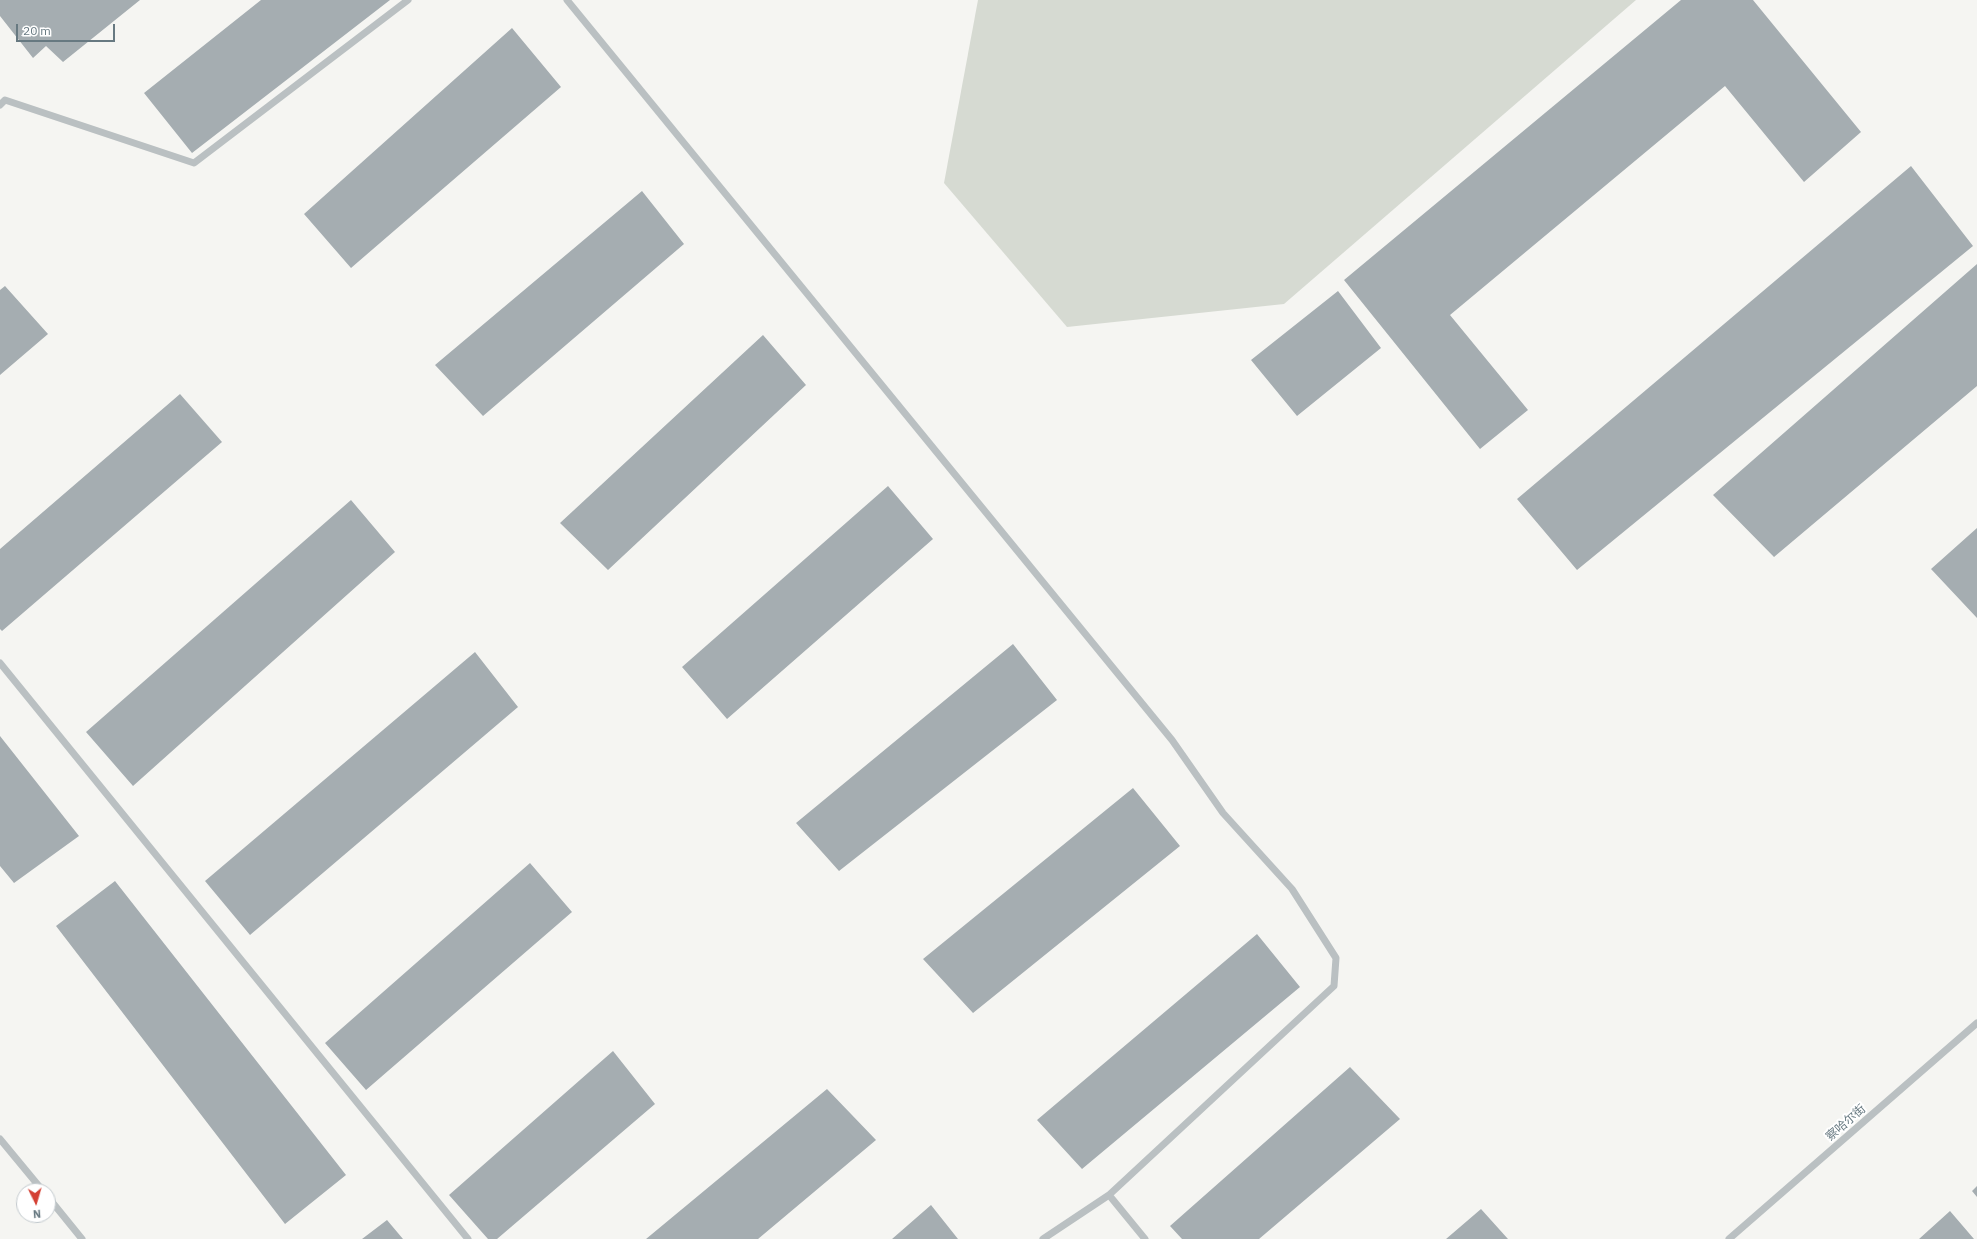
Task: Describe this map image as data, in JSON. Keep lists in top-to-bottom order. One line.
{"streets":{"street":["察哈尔街"]},"scale_bar":"20 m","north":"bottom"}
